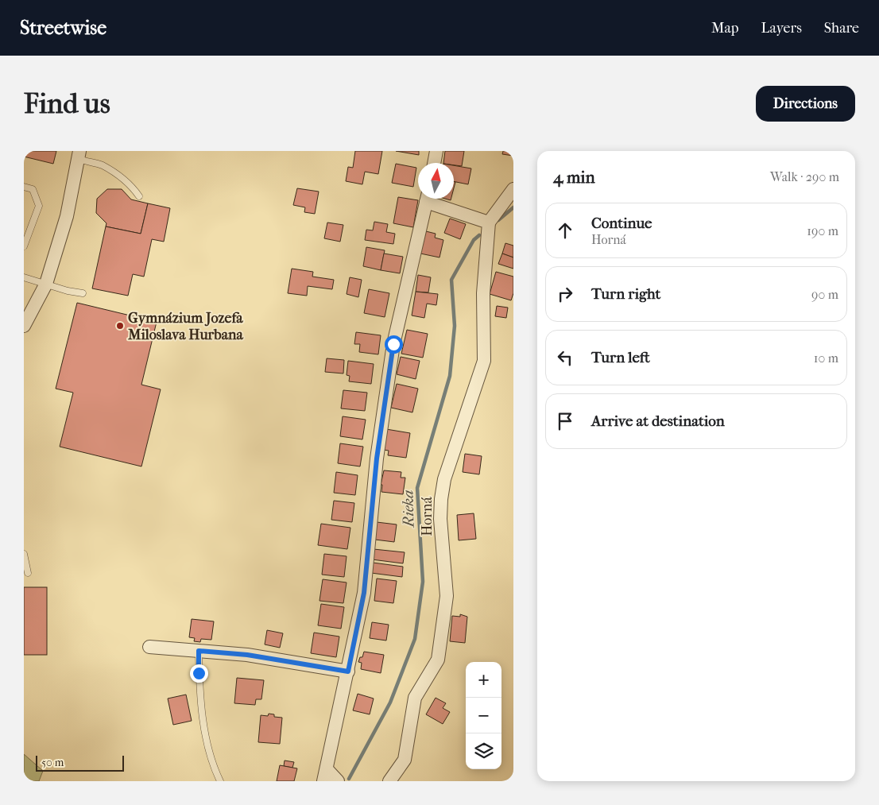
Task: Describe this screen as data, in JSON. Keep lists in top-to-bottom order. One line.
{"streets":{"street":["Horná"]},"water":["Rieka"],"places":["Gymnázium Jozefa Miloslava Hurbana"],"scale_bar":"50 m","north":"top","page":{"header":"Streetwise","nav":["Map","Layers","Share"],"buttons":"Directions","title":"Find us","heading":["4 min","Walk · 290 m"],"list":[["Continue","Horná","190 m"],["Turn right","90 m"],["Turn left","10 m"],"Arrive at destination"],"map_buttons":["+","−"],"scale":"50 m"}}
